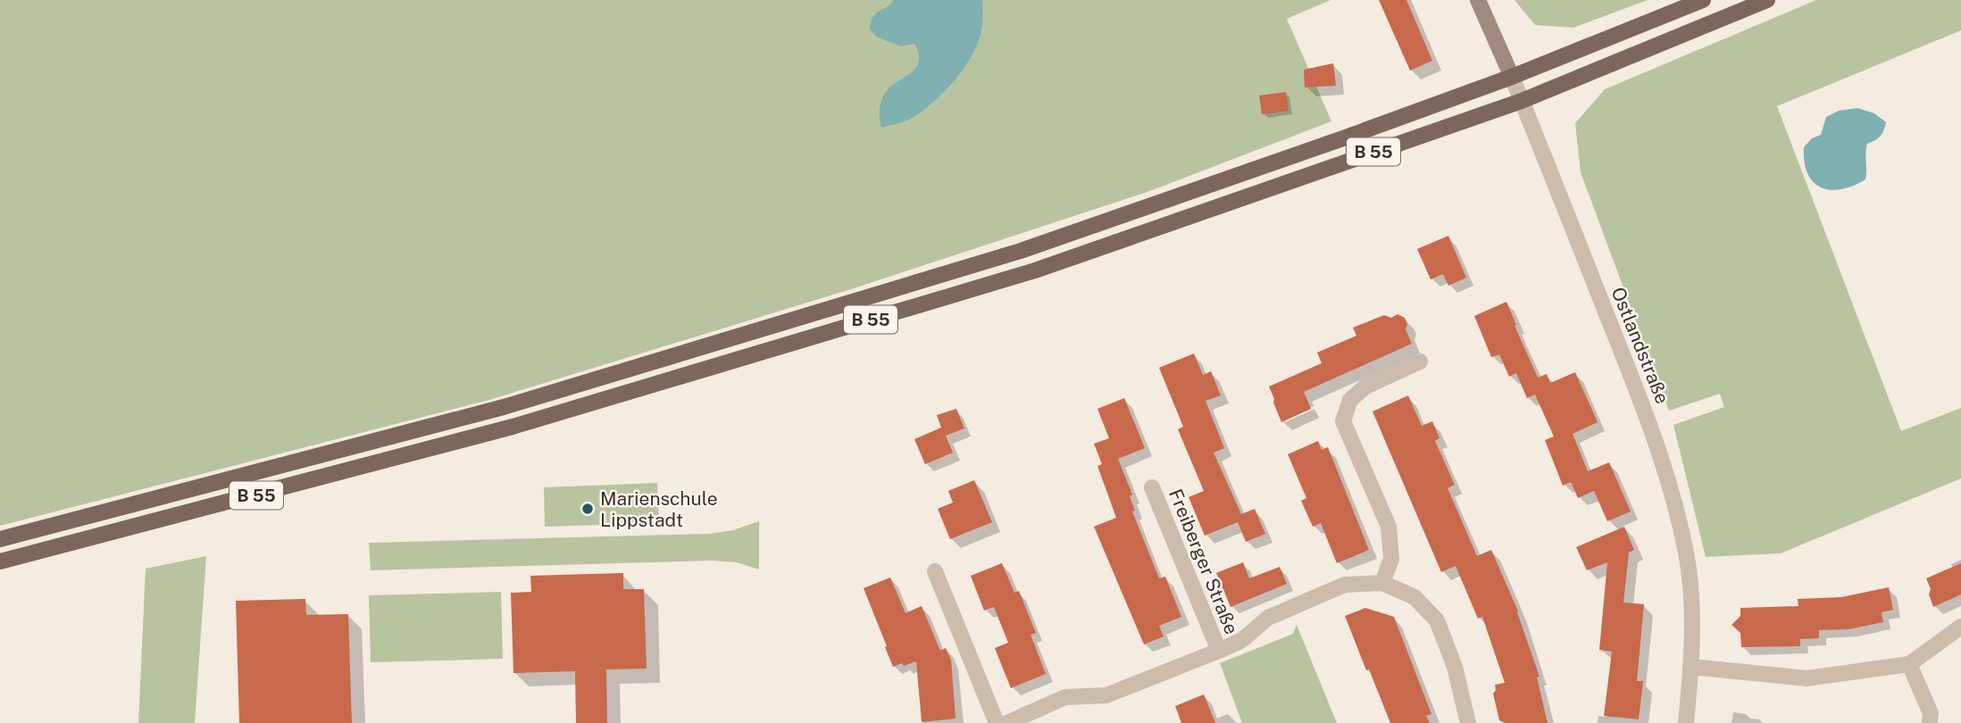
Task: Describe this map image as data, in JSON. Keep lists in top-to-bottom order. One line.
{"streets":{"main road":["B 55","Ostlandstraße"],"street":["Freiberger Straße"]},"crossings":[["B 55","Ostlandstraße"]],"places":["Marienschule Lippstadt"]}
